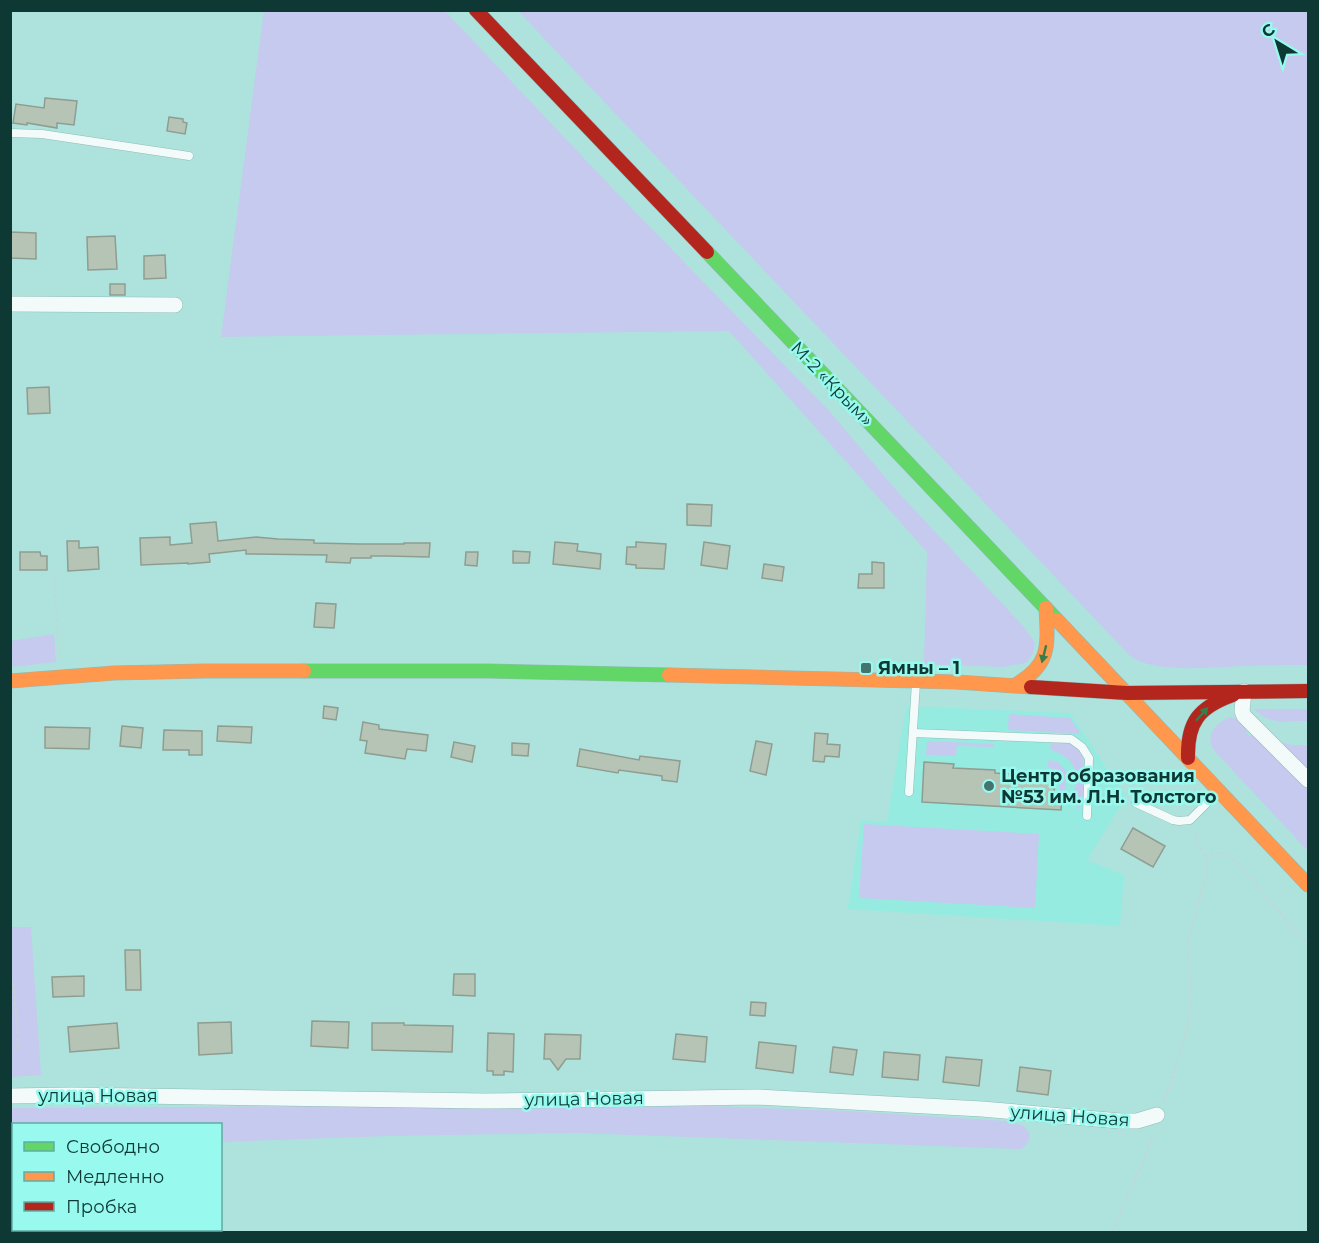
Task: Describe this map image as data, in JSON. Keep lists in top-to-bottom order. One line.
{"streets":{"main road":["М-2 «Крым»"],"street":["улица Новая"]},"places":{"transit":["Ямны – 1"],"other":["Центр образования №53 им. Л.Н. Толстого"]},"legend":["Свободно","Медленно","Пробка"],"north":"top left"}
